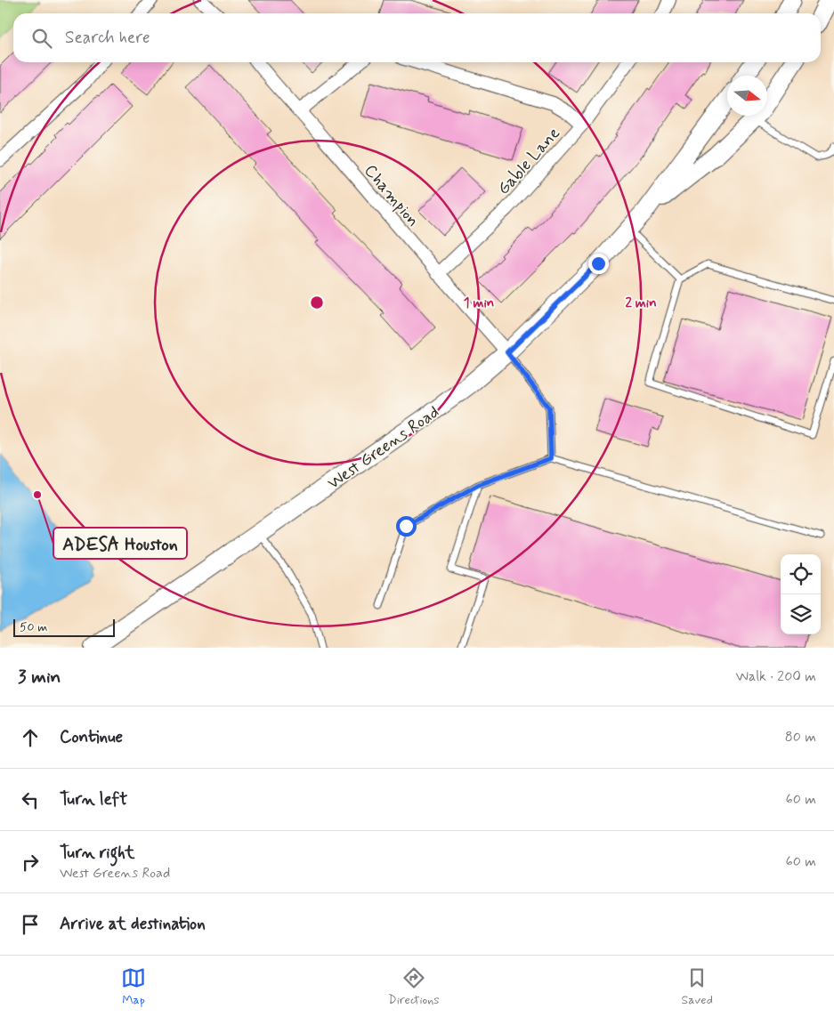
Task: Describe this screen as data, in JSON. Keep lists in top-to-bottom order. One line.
{"streets":{"main road":["West Greens Road"],"street":["Gable Lane","Champion"]},"crossings":[["Gable Lane","Champion"],["Champion","West Greens Road"]],"places":["ADESA Houston"],"scale_bar":"50 m","north":"right","page":{"search":"Search here","scale":"50 m","heading":["3 min","Walk · 200 m"],"list":[["Continue","80 m"],["Turn left","60 m"],["Turn right","West Greens Road","60 m"],"Arrive at destination"],"nav":["Map","Directions","Saved"]},"rings":["1 min","2 min"]}
